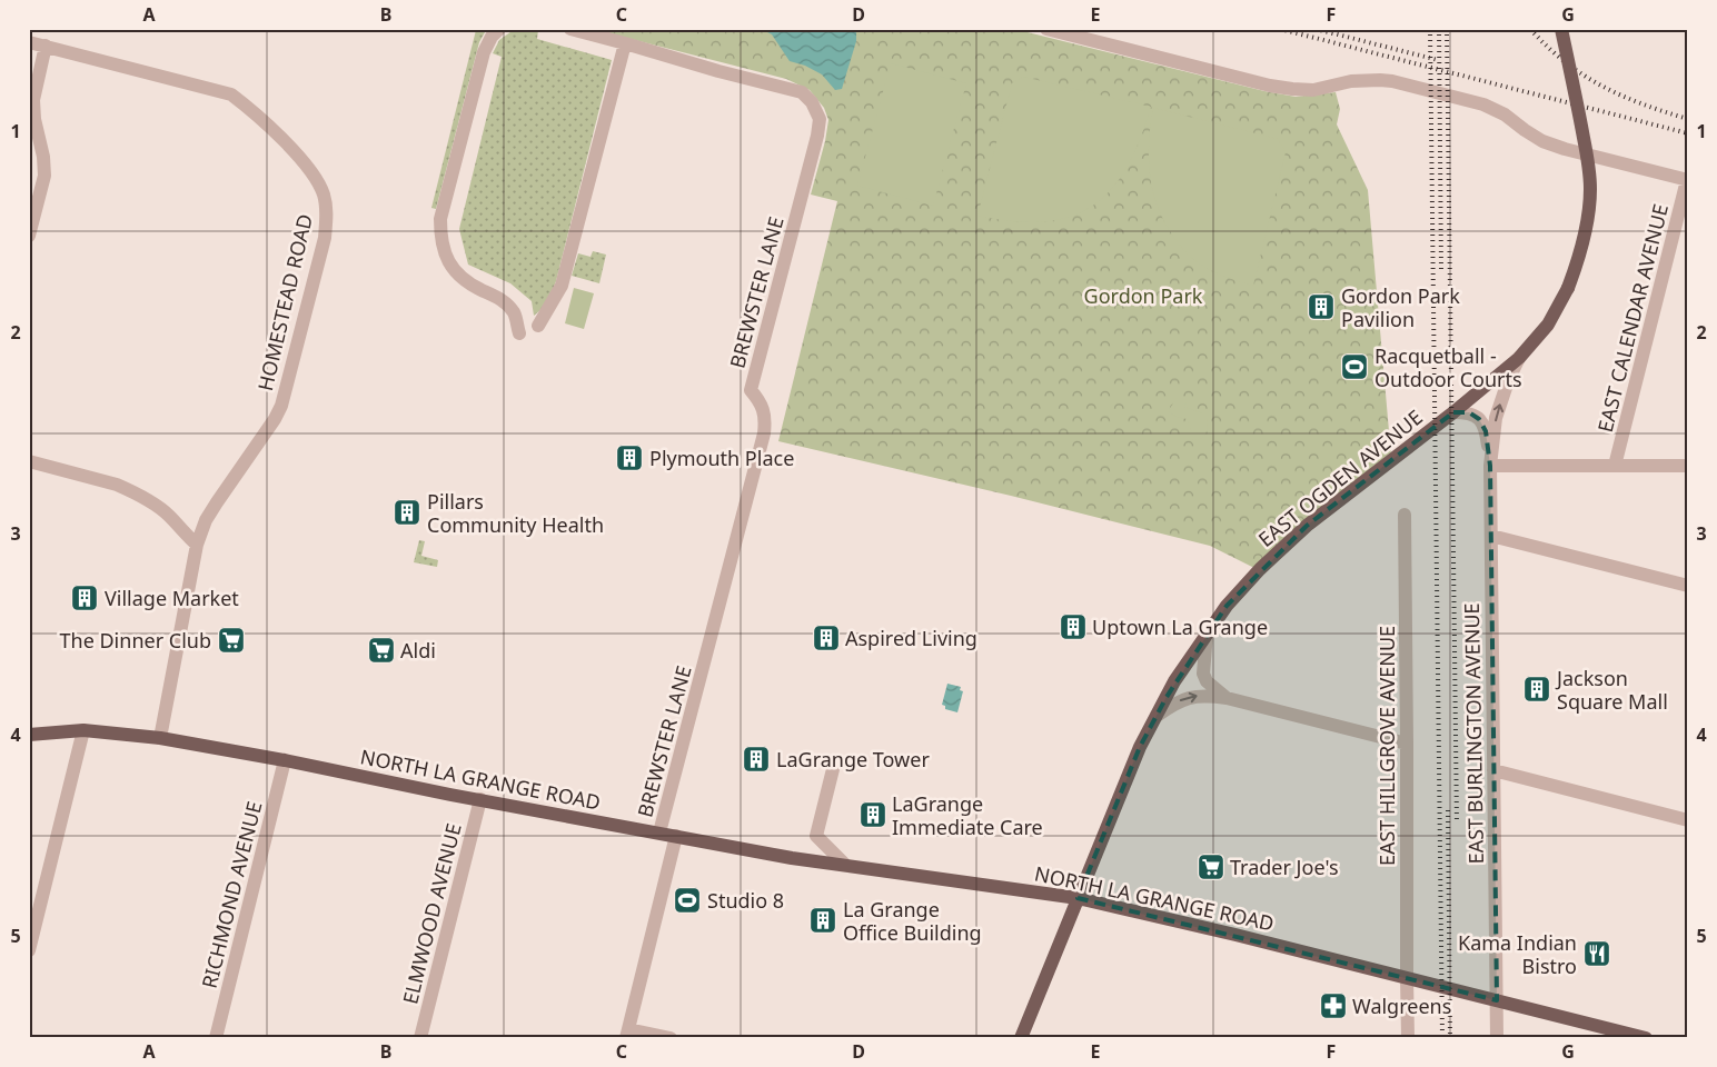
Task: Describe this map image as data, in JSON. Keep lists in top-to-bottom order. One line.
{"streets":{"main road":["EAST OGDEN AVENUE","NORTH LA GRANGE ROAD"],"street":["BREWSTER LANE","HOMESTEAD ROAD","EAST CALENDAR AVENUE","EAST BURLINGTON AVENUE","EAST HILLGROVE AVENUE","RICHMOND AVENUE","ELMWOOD AVENUE"]},"crossings":[["BREWSTER LANE","NORTH LA GRANGE ROAD"],["HOMESTEAD ROAD","NORTH LA GRANGE ROAD"],["EAST OGDEN AVENUE","EAST BURLINGTON AVENUE"],["EAST OGDEN AVENUE","NORTH LA GRANGE ROAD"],["EAST BURLINGTON AVENUE","NORTH LA GRANGE ROAD"],["EAST HILLGROVE AVENUE","NORTH LA GRANGE ROAD"],["NORTH LA GRANGE ROAD","RICHMOND AVENUE"],["NORTH LA GRANGE ROAD","ELMWOOD AVENUE"]],"parks":["Gordon Park"],"places":{"building":["Gordon Park Pavilion","Plymouth Place","Pillars Community Health","Village Market","Uptown La Grange","Aspired Living","Jackson Square Mall","LaGrange Tower","LaGrange Immediate Care","La Grange Office Building"],"sports":["Racquetball - Outdoor Courts","Studio 8"],"supermarket":["The Dinner Club","Aldi","Trader Joe's"],"restaurant":["Kama Indian Bistro"],"pharmacy":["Walgreens"]},"grid":{"columns":["A","B","C","D","E","F","G"],"rows":["1","2","3","4","5"]}}
